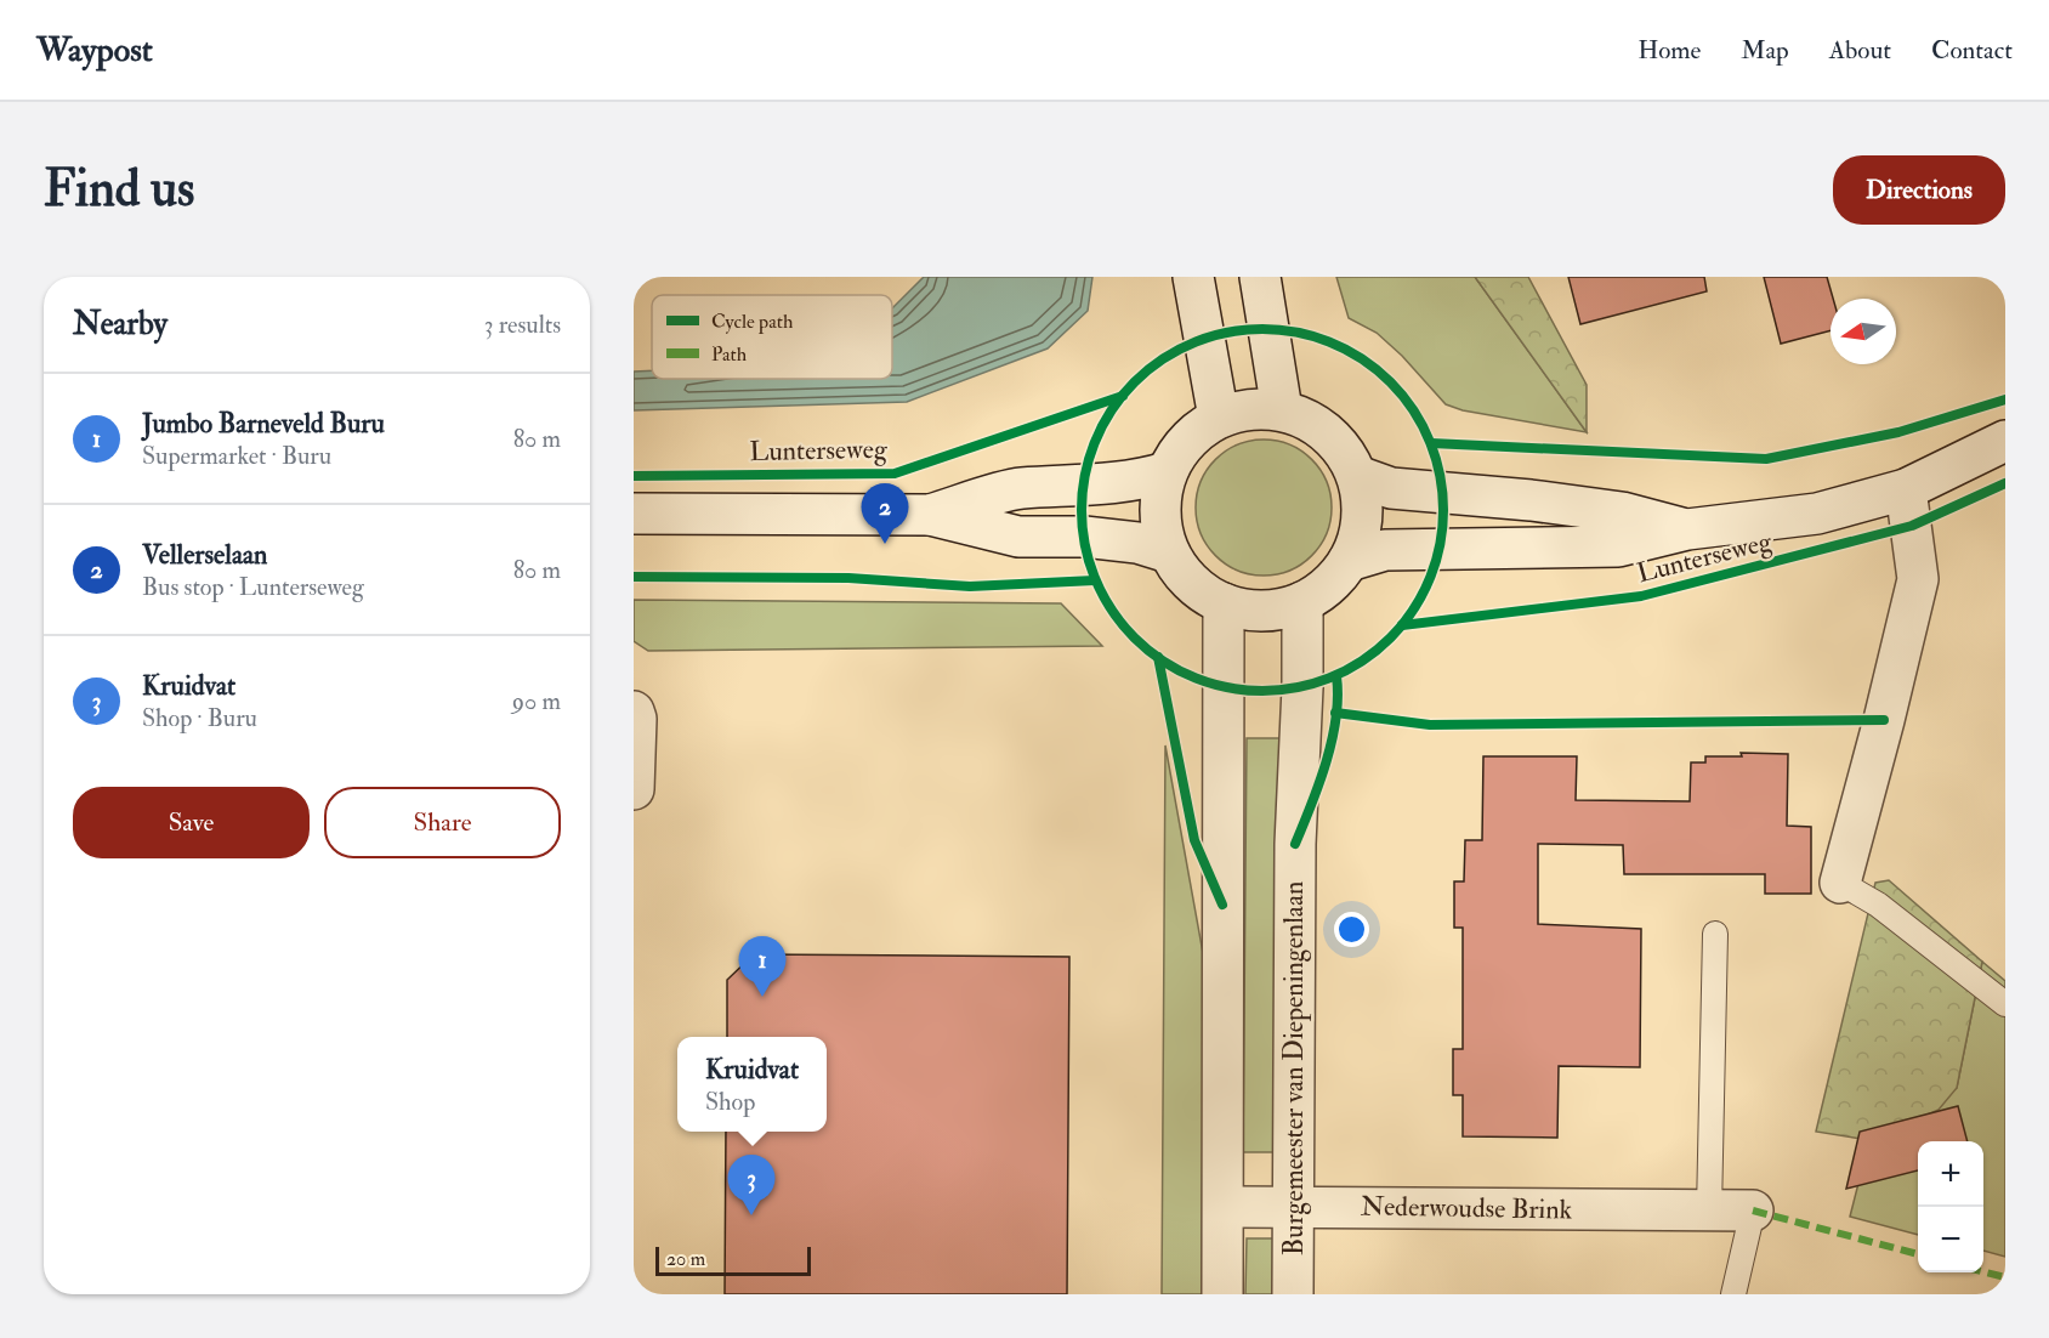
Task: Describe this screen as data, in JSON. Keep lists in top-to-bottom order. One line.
{"streets":{"street":["Lunterseweg","Burgemeester van Diepeningenlaan","Nederwoudse Brink"]},"crossings":[["Lunterseweg","Burgemeester van Diepeningenlaan"],["Burgemeester van Diepeningenlaan","Nederwoudse Brink"]],"legend":["Cycle path","Path"],"scale_bar":"20 m","north":"left","page":{"header":"Waypost","nav":["Home","Map","About","Contact"],"buttons":["Directions",["Save","Share"]],"title":"Find us","heading":["Nearby","3 results"],"list":[{"mark":"1","name":"Jumbo Barneveld Buru","note":"Supermarket · Buru","value":"80 m"},{"mark":"2","name":"Vellerselaan","note":"Bus stop · Lunterseweg","value":"80 m"},{"mark":"3","name":"Kruidvat","note":"Shop · Buru","value":"90 m"}],"pins":["2","1","3"],"popup":["Kruidvat","Shop"],"map_buttons":["+","−"],"scale":"20 m"}}
